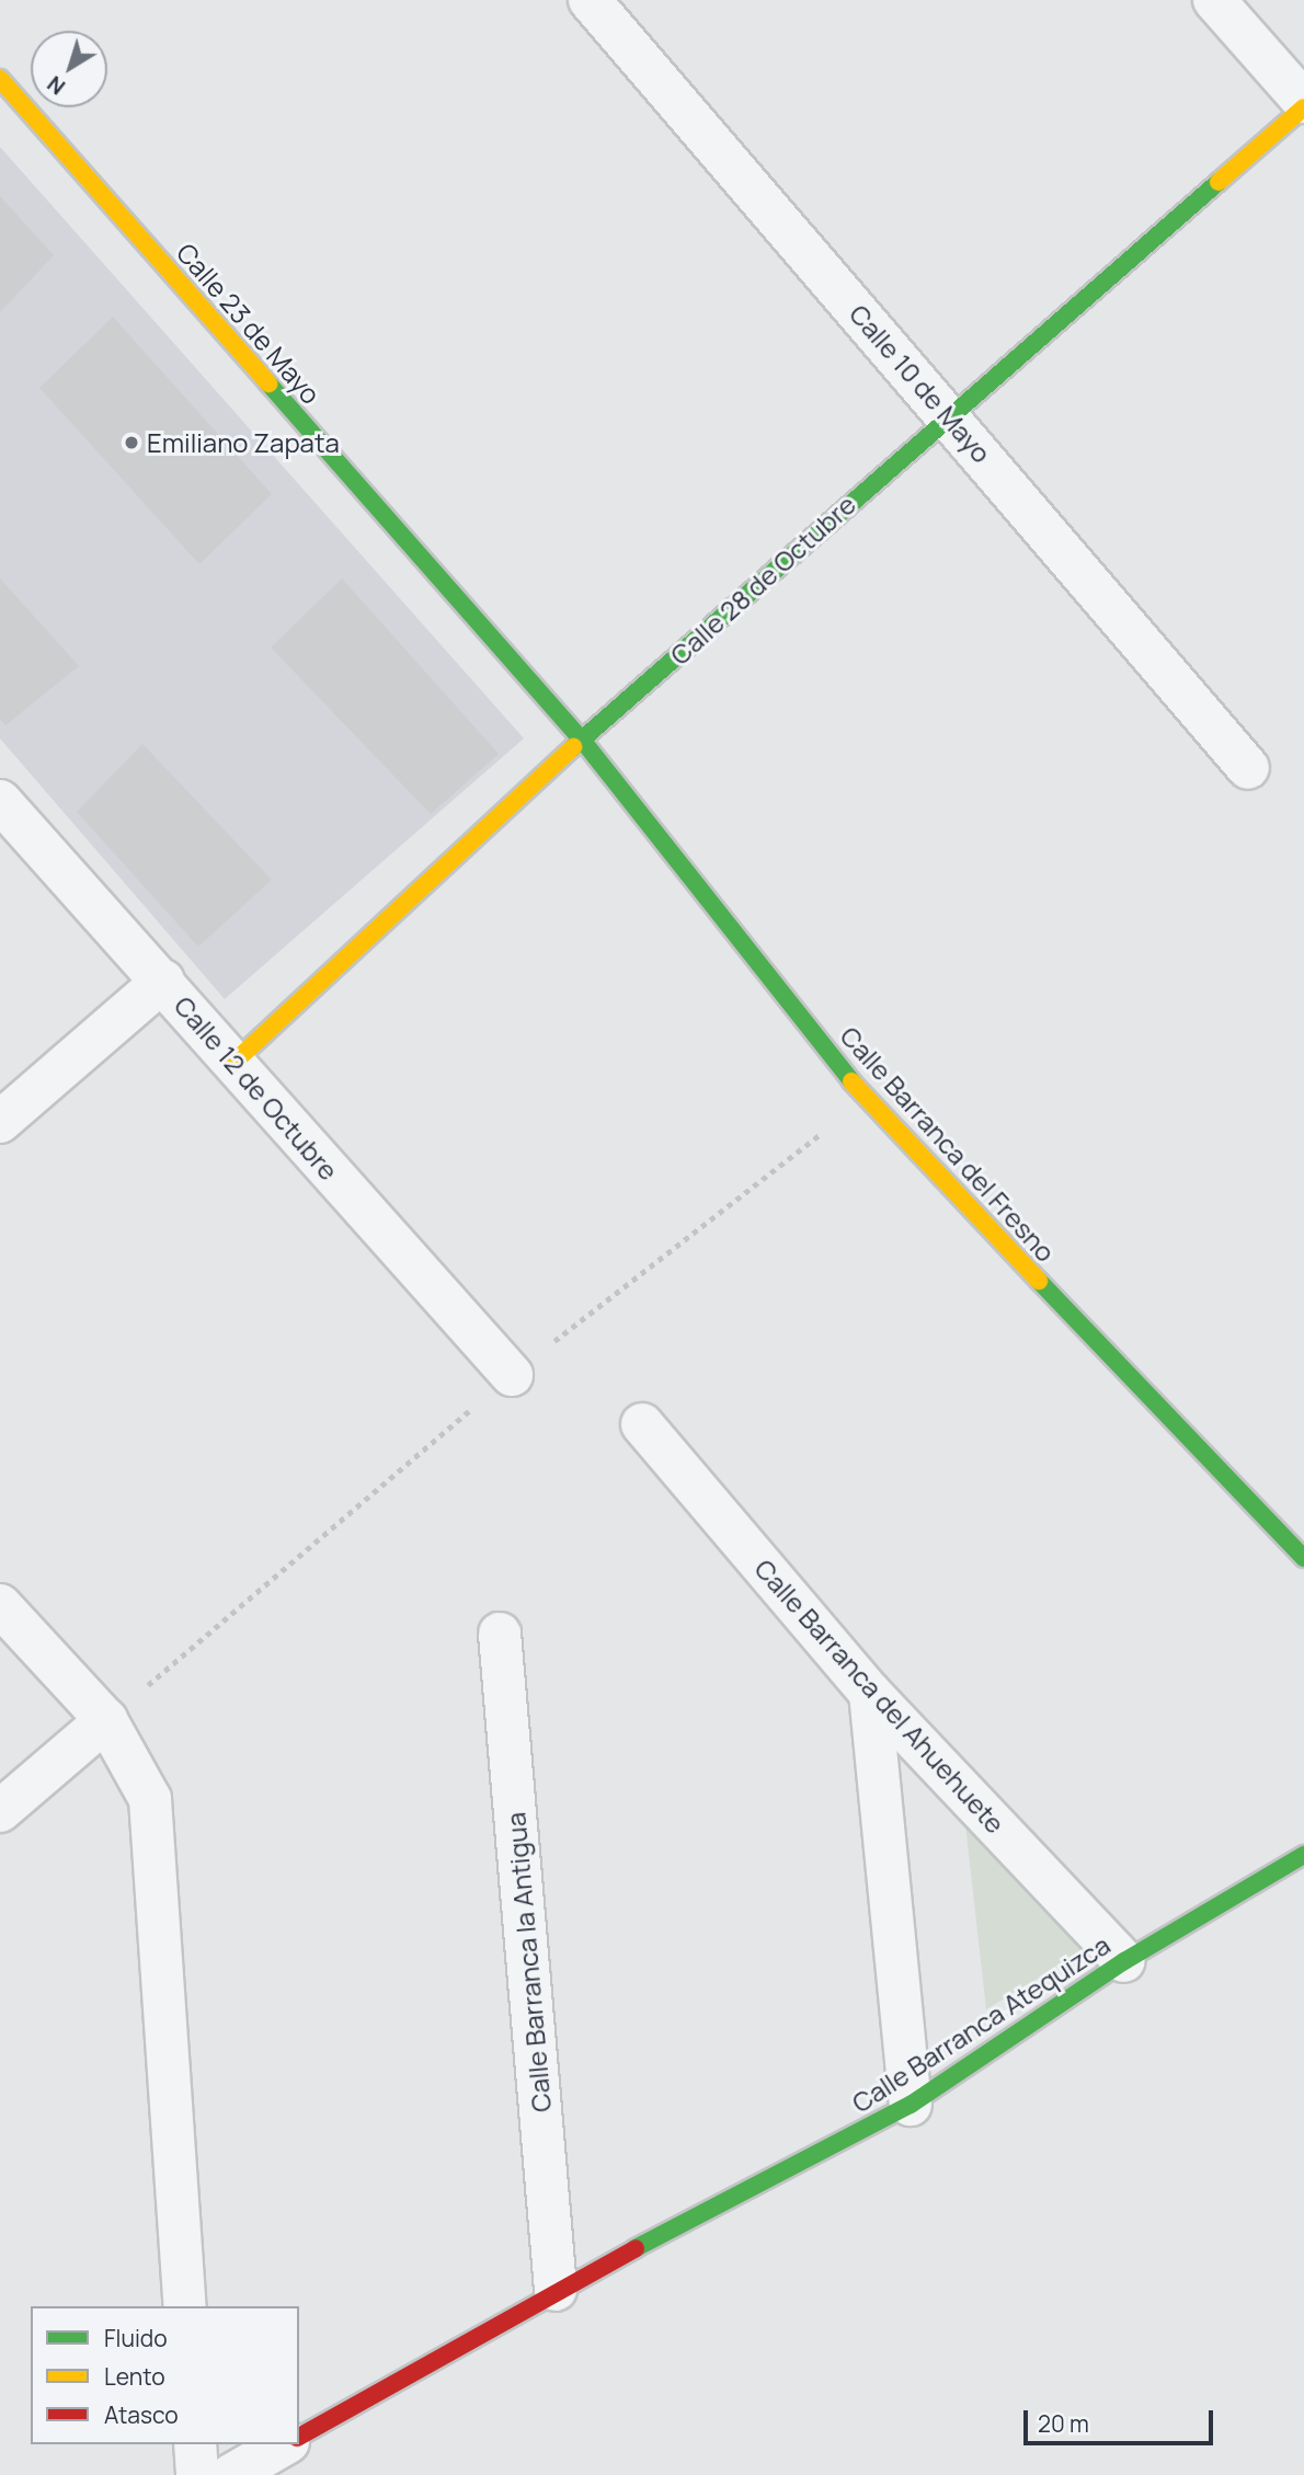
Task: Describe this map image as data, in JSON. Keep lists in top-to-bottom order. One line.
{"streets":{"street":["Calle 23 de Mayo","Calle 10 de Mayo","Calle 28 de Octubre","Calle 12 de Octubre","Calle Barranca del Fresno","Calle Barranca del Ahuehuete","Calle Barranca la Antigua","Calle Barranca Atequizca"]},"crossings":[["Calle 23 de Mayo","Calle 28 de Octubre"],["Calle 23 de Mayo","Calle Barranca del Fresno"],["Calle 10 de Mayo","Calle 28 de Octubre"],["Calle 28 de Octubre","Calle 12 de Octubre"],["Calle 28 de Octubre","Calle Barranca del Fresno"],["Calle Barranca del Ahuehuete","Calle Barranca Atequizca"],["Calle Barranca la Antigua","Calle Barranca Atequizca"]],"places":["Emiliano Zapata"],"legend":["Fluido","Lento","Atasco"],"scale_bar":"20 m","north":"bottom left"}
